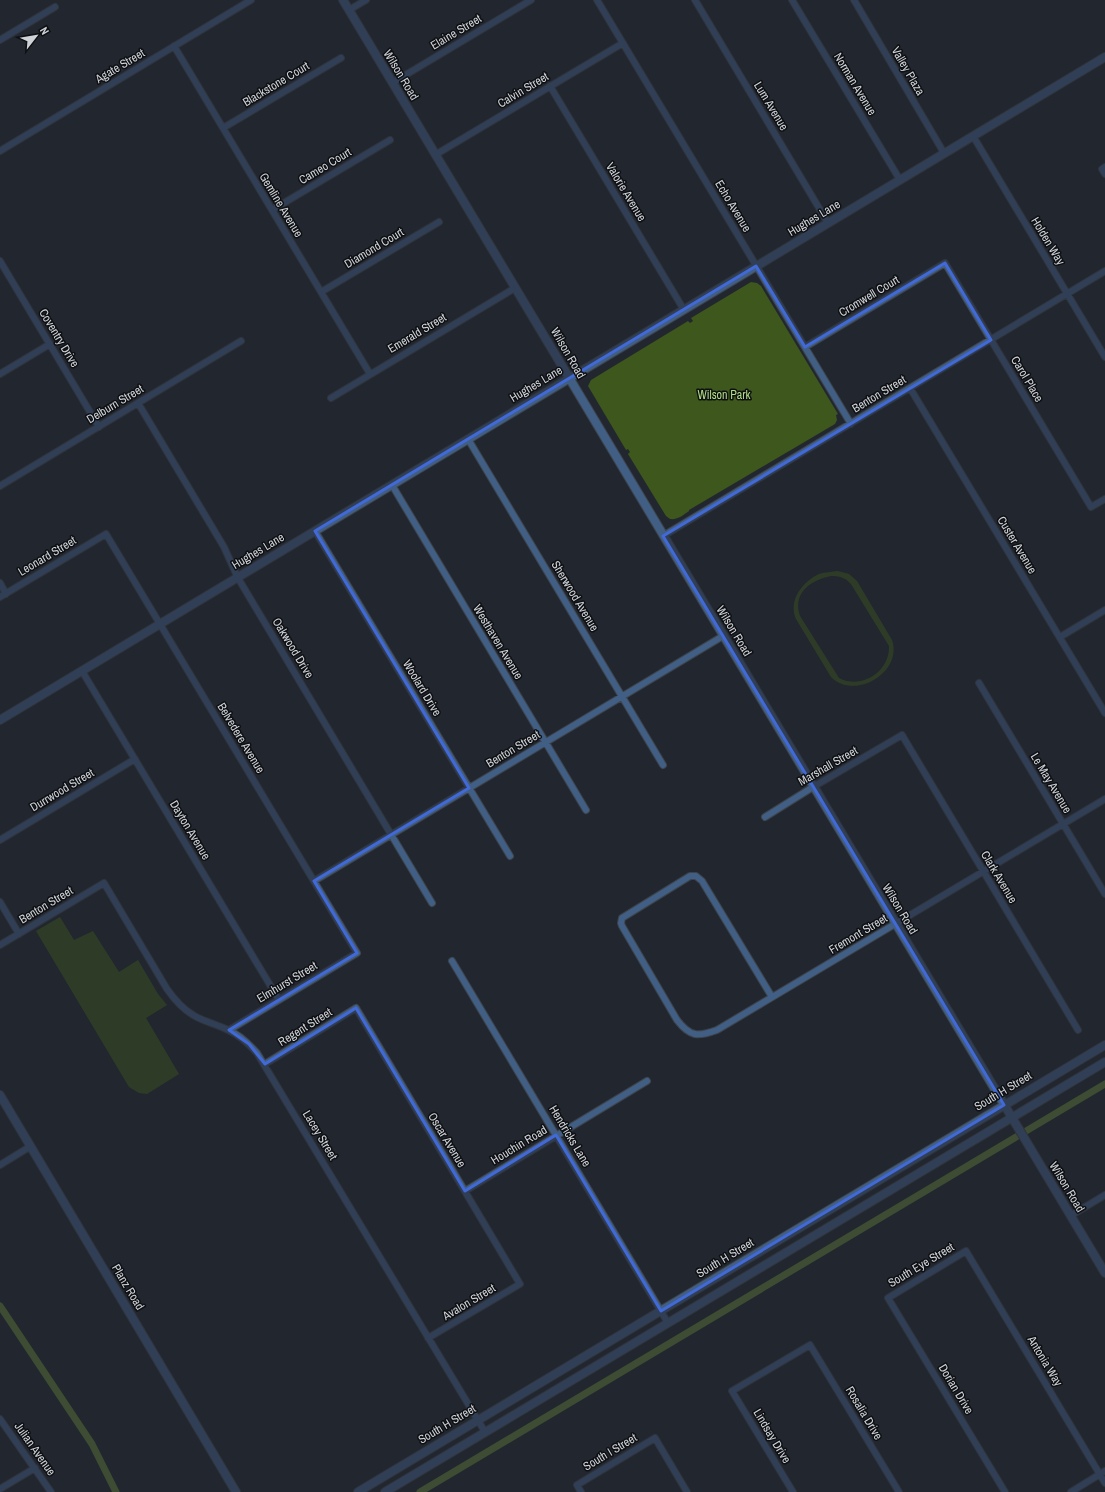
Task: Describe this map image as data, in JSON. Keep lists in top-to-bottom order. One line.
{"streets":{"street":["Elaine Street","Agate Street","Valley Plaza","Wilson Road","Blackstone Court","Norman Avenue","Calvin Street","Lum Avenue","Cameo Court","Valorie Avenue","Gemline Avenue","Echo Avenue","Hughes Lane","Holden Way","Diamond Court","Cromwell Court","Emerald Street","Coventry Drive","Carol Place","Benton Street","Delburn Street","Custer Avenue","Leonard Street","Sherwood Avenue","Westhaven Avenue","Oakwood Drive","Woolard Drive","Belvedere Avenue","Marshall Street","Le May Avenue","Durrwood Street","Dayton Avenue","Clark Avenue","Fremont Street","Elmhurst Street","Regent Street","South H Street","Lacey Street","Hendricks Lane","Oscar Avenue","Houchin Road","South Eye Street","Planz Road","Avalon Street","Antonia Way","Dorian Drive","Rosalia Drive","Lindsay Drive","Julian Avenue","South I Street"]},"crossings":[["Elaine Street","Wilson Road"],["Agate Street","Gemline Avenue"],["Valley Plaza","Hughes Lane"],["Wilson Road","Calvin Street"],["Wilson Road","Hughes Lane"],["Wilson Road","Emerald Street"],["Wilson Road","Benton Street"],["Wilson Road","Marshall Street"],["Wilson Road","Fremont Street"],["Wilson Road","South H Street"],["Blackstone Court","Gemline Avenue"],["Norman Avenue","Hughes Lane"],["Calvin Street","Valorie Avenue"],["Calvin Street","Echo Avenue"],["Lum Avenue","Hughes Lane"],["Cameo Court","Gemline Avenue"],["Valorie Avenue","Hughes Lane"],["Gemline Avenue","Diamond Court"],["Gemline Avenue","Emerald Street"],["Echo Avenue","Hughes Lane"],["Echo Avenue","Cromwell Court"],["Echo Avenue","Benton Street"],["Hughes Lane","Holden Way"],["Hughes Lane","Sherwood Avenue"],["Hughes Lane","Westhaven Avenue"],["Hughes Lane","Oakwood Drive"],["Hughes Lane","Woolard Drive"],["Hughes Lane","Belvedere Avenue"],["Hughes Lane","Dayton Avenue"],["Holden Way","Benton Street"],["Cromwell Court","Carol Place"],["Coventry Drive","Delburn Street"],["Carol Place","Benton Street"],["Benton Street","Custer Avenue"],["Benton Street","Sherwood Avenue"],["Benton Street","Westhaven Avenue"],["Benton Street","Oakwood Drive"],["Benton Street","Woolard Drive"],["Benton Street","Belvedere Avenue"],["Benton Street","Lacey Street"],["Delburn Street","Oakwood Drive"],["Leonard Street","Belvedere Avenue"],["Belvedere Avenue","Elmhurst Street"],["Marshall Street","Clark Avenue"],["Le May Avenue","Fremont Street"],["Durrwood Street","Dayton Avenue"],["Dayton Avenue","Elmhurst Street"],["Clark Avenue","Fremont Street"],["Elmhurst Street","Lacey Street"],["Regent Street","Lacey Street"],["Regent Street","Oscar Avenue"],["South H Street","Lacey Street"],["South H Street","Hendricks Lane"],["Lacey Street","Avalon Street"],["Hendricks Lane","Houchin Road"],["Oscar Avenue","Houchin Road"],["Oscar Avenue","Avalon Street"],["South Eye Street","Antonia Way"],["South Eye Street","Dorian Drive"],["Rosalia Drive","Lindsay Drive"]],"parks":["Wilson Park"],"north":"top right"}
